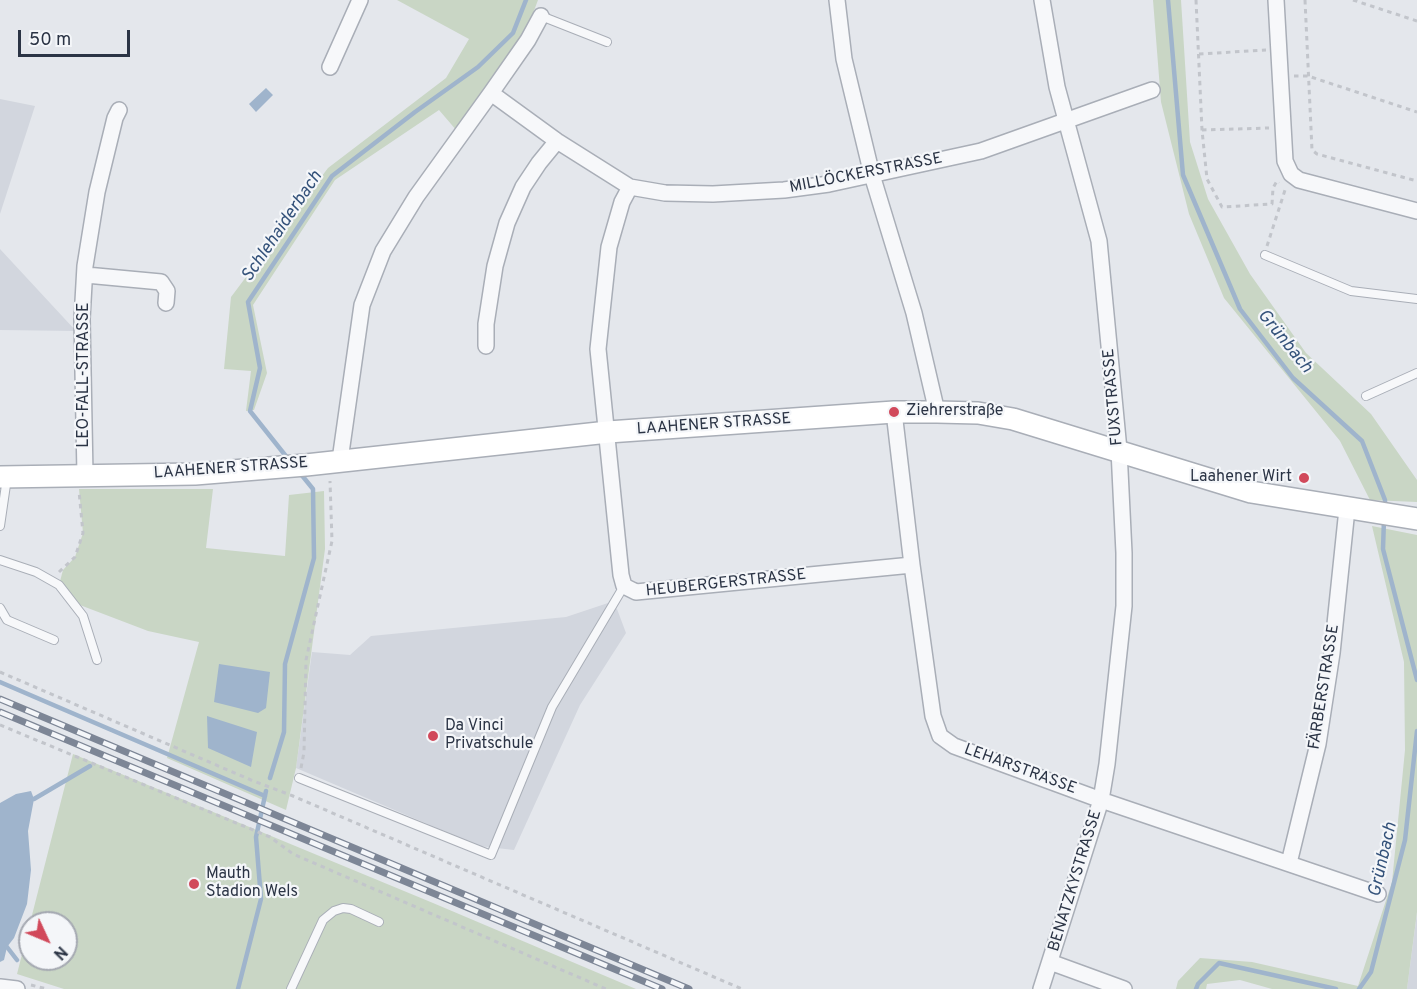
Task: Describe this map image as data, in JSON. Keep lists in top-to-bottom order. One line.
{"streets":{"street":["MILLÖCKERSTRASSE","LEO-FALL-STRASSE","FUXSTRASSE","LAAHENER STRASSE","HEUBERGERSTRASSE","FÄRBERSTRASSE","LEHARSTRASSE","BENATZKYSTRASSE"]},"crossings":[["MILLÖCKERSTRASSE","FUXSTRASSE"],["MILLÖCKERSTRASSE","HEUBERGERSTRASSE"],["LEO-FALL-STRASSE","LAAHENER STRASSE"],["FUXSTRASSE","LAAHENER STRASSE"],["FUXSTRASSE","LEHARSTRASSE"],["FUXSTRASSE","BENATZKYSTRASSE"],["LAAHENER STRASSE","HEUBERGERSTRASSE"],["LAAHENER STRASSE","FÄRBERSTRASSE"],["LAAHENER STRASSE","LEHARSTRASSE"],["HEUBERGERSTRASSE","LEHARSTRASSE"],["FÄRBERSTRASSE","LEHARSTRASSE"],["LEHARSTRASSE","BENATZKYSTRASSE"]],"water":["Schlehaiderbach","Grünbach"],"places":["Ziehrerstraße","Laahener Wirt","Da Vinci Privatschule","Mauth Stadion Wels"],"scale_bar":"50 m","north":"bottom right"}
